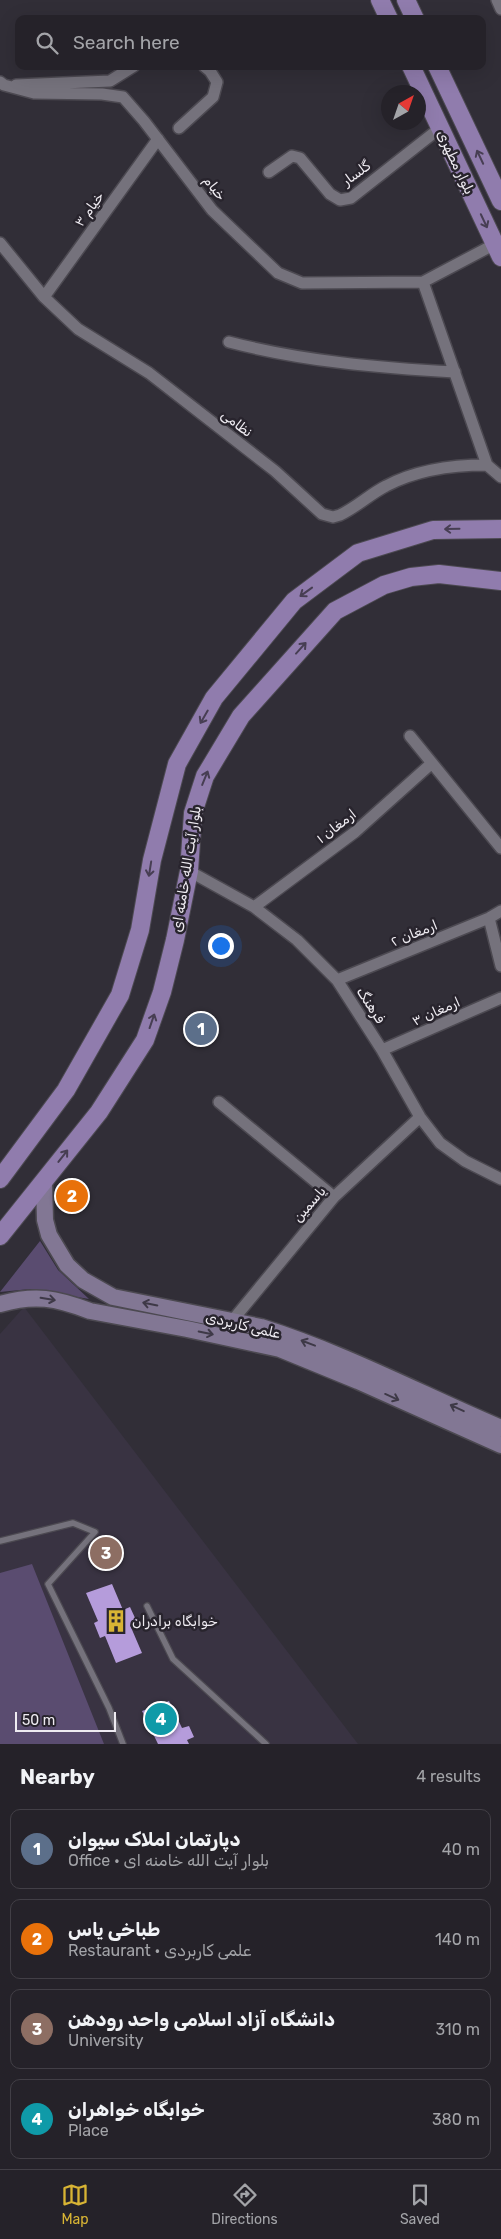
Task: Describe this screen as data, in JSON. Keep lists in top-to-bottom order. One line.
{"streets":{"main road":["بلوار مطهری","بلوار آیت الله خامنه ای"],"street":["گلسار","خیام","خیام ۳","نظامی","ارمغان ۱","ارمغان ۲","فرهنگ","ارمغان ۳","یاسمین","علمی کاربردی"]},"crossings":[["بلوار مطهری","گلسار"],["بلوار مطهری","خیام"],["خیام","خیام ۳"],["خیام ۳","نظامی"],["ارمغان ۱","فرهنگ"],["بلوار آیت الله خامنه ای","فرهنگ"],["بلوار آیت الله خامنه ای","علمی کاربردی"],["ارمغان ۲","فرهنگ"],["فرهنگ","ارمغان ۳"],["فرهنگ","یاسمین"],["یاسمین","علمی کاربردی"]],"places":{"building":["خوابگاه برادران"]},"scale_bar":"50 m","north":"top right","page":{"search":"Search here","pins":["1","2","3","4"],"scale":"50 m","heading":["Nearby","4 results"],"list":[{"mark":"1","name":"دپارتمان املاک سیوان","note":"Office · بلوار آیت الله خامنه ای","value":"40 m"},{"mark":"2","name":"طباخی یاس","note":"Restaurant · علمی کاربردی","value":"140 m"},{"mark":"3","name":"دانشگاه آزاد اسلامی واحد رودهن","note":"University","value":"310 m"},{"mark":"4","name":"خوابگاه خواهران","note":"Place","value":"380 m"}],"nav":["Map","Directions","Saved"]}}
